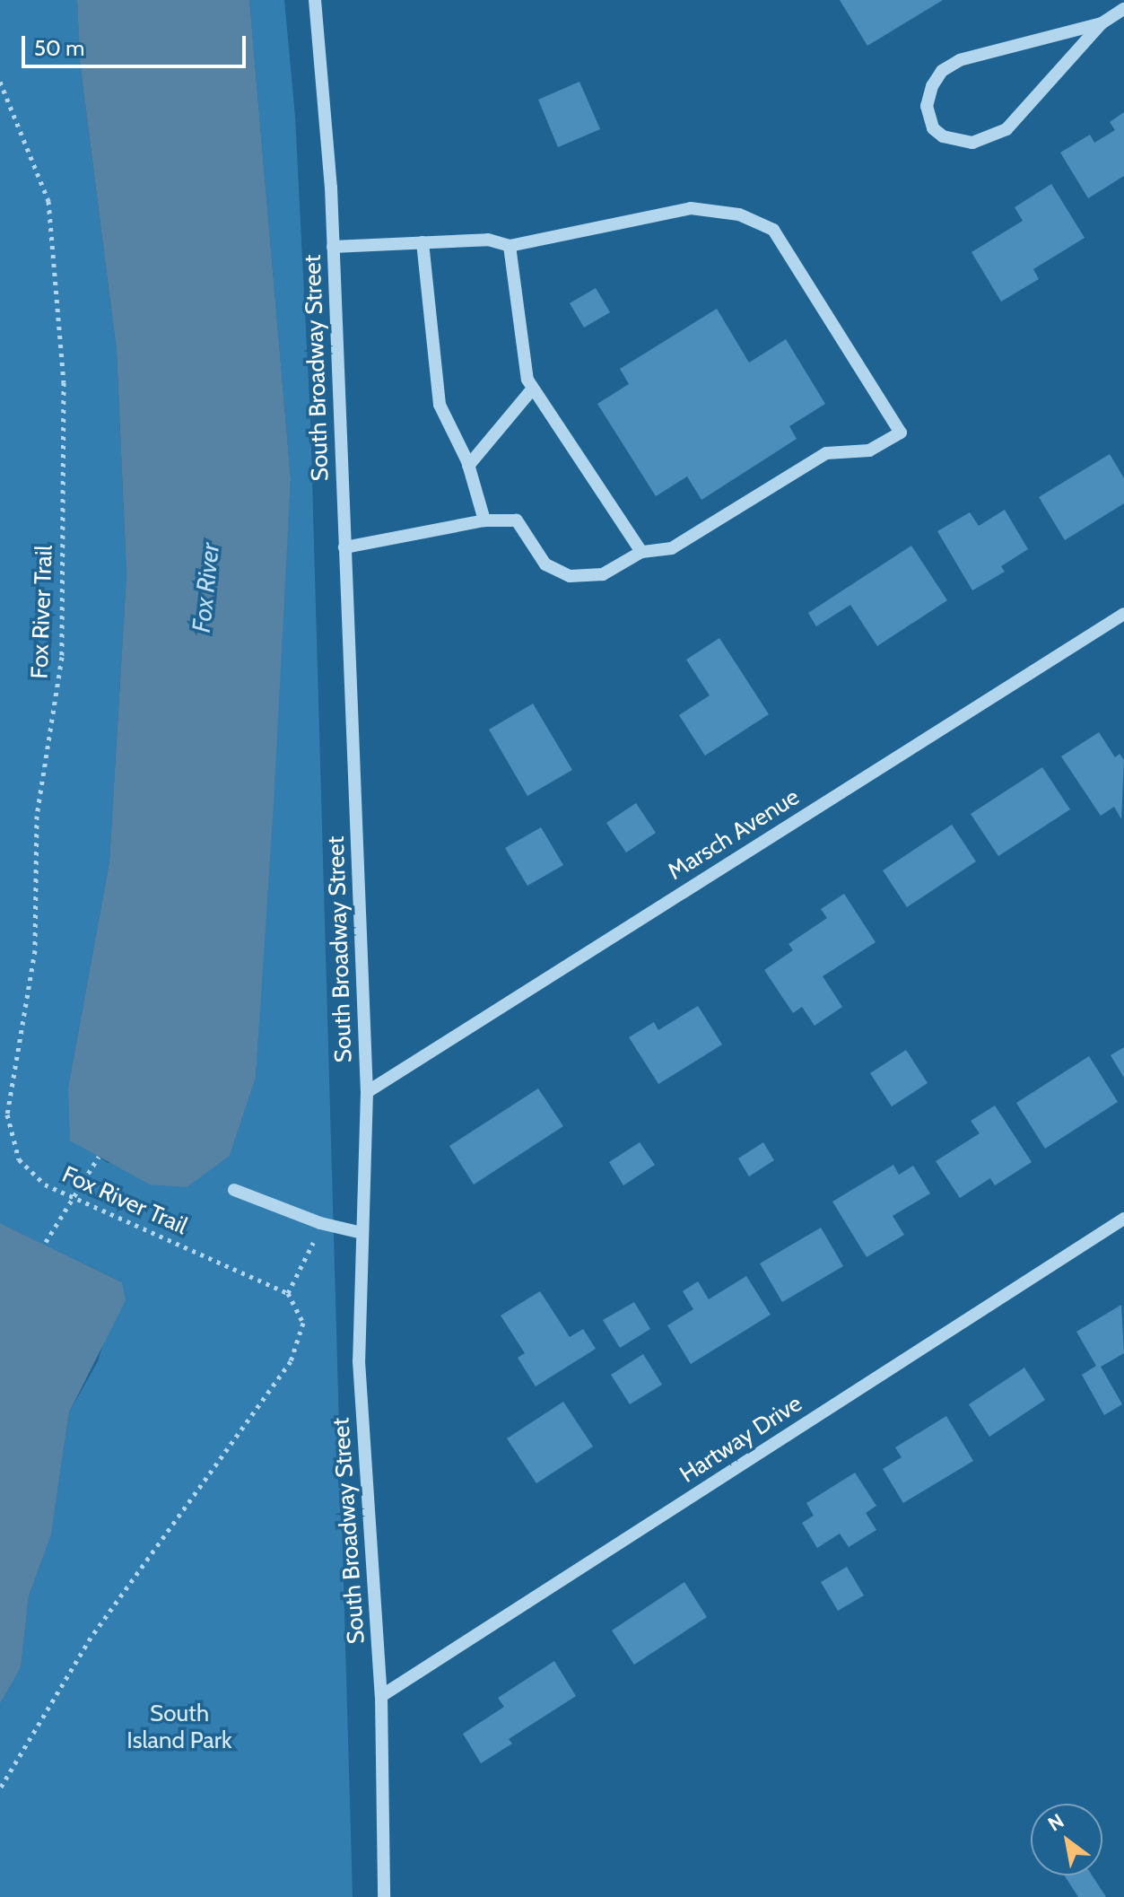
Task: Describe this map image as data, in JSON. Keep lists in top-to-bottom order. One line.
{"streets":{"street":["South Broadway Street","Marsch Avenue","Hartway Drive"],"path":["Fox River Trail"]},"crossings":[["South Broadway Street","Marsch Avenue"],["South Broadway Street","Hartway Drive"]],"water":["Fox River"],"parks":["South Island Park"],"scale_bar":"50 m","north":"top left"}
